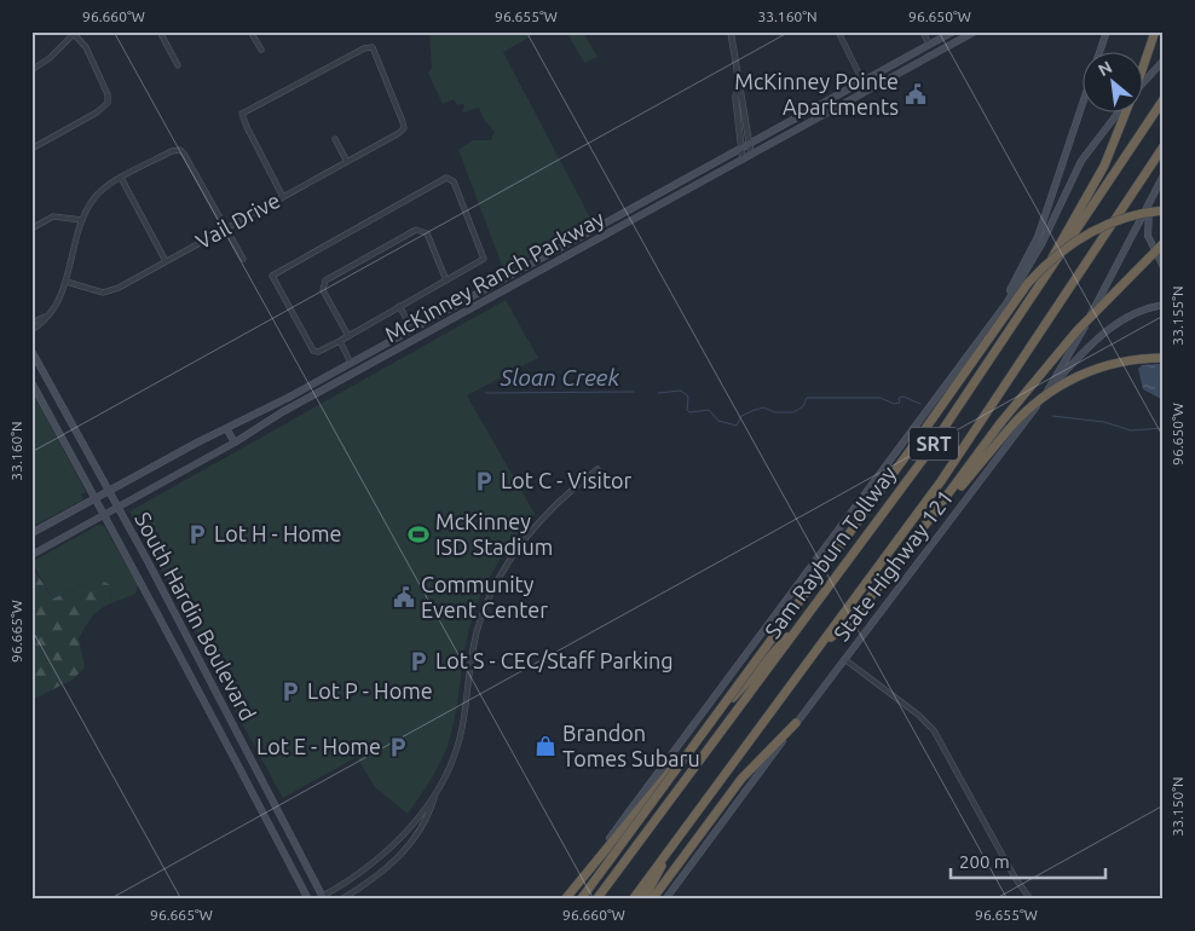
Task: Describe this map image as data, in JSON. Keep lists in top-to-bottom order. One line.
{"streets":{"highway":["SRT","Sam Rayburn Tollway"],"main road":["McKinney Ranch Parkway","State Highway 121","South Hardin Boulevard"],"street":["Vail Drive"]},"crossings":[["McKinney Ranch Parkway","South Hardin Boulevard"]],"water":["Sloan Creek"],"places":{"public building":["McKinney Pointe Apartments","Community Event Center"],"parking":["Lot C - Visitor","Lot H - Home","Lot S - CEC/Staff Parking","Lot P - Home","Lot E - Home"],"sports":["McKinney ISD Stadium"],"shop":["Brandon Tomes Subaru"]},"scale_bar":"200 m","north":"top left","coordinates":["96.660°W","96.655°W","33.160°N","96.650°W","33.155°N","96.665°W","33.150°N"]}
